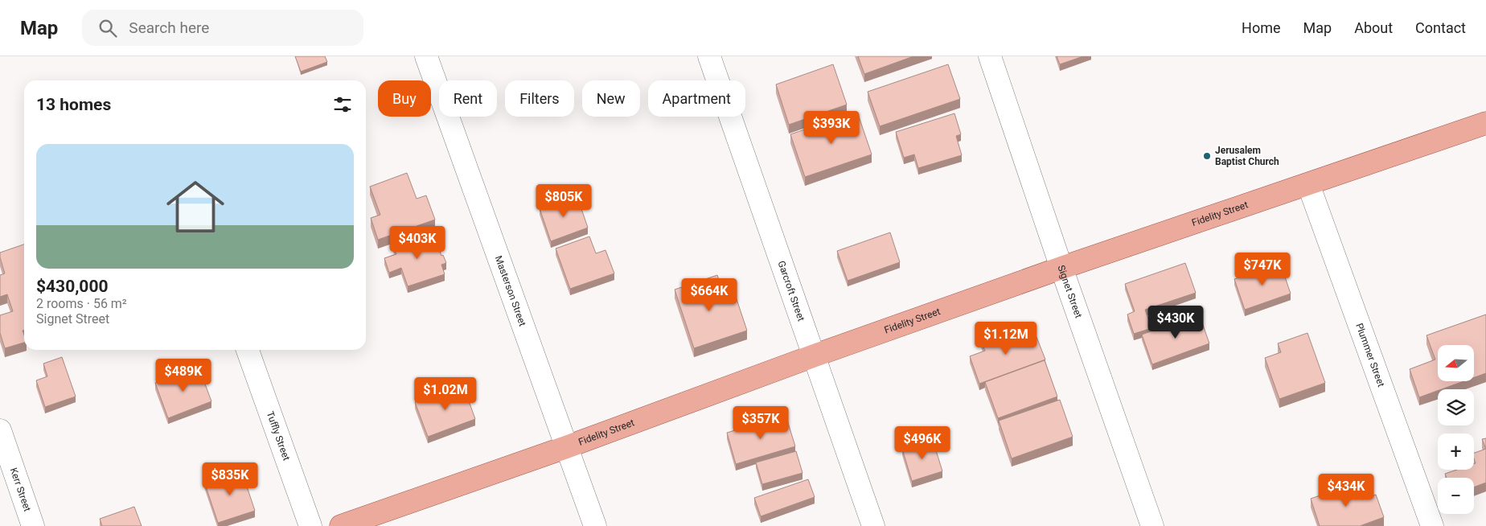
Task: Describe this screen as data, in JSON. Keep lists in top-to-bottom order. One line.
{"streets":{"main road":["Fidelity Street"],"street":["Masterson Street","Garcroft Street","Signet Street","Plummer Street","Tuffly Street","Kerr Street"]},"crossings":[["Fidelity Street","Masterson Street"],["Fidelity Street","Garcroft Street"],["Fidelity Street","Signet Street"],["Fidelity Street","Plummer Street"]],"places":["Jerusalem Baptist Church"],"north":"left","page":{"header":"Map","search":"Search here","nav":["Home","Map","About","Contact"],"chip":["Buy","Rent","Filters","New","Apartment"],"heading":"13 homes","price":["$393K","$805K","$403K","$747K","$664K","$430K","$1.12M","$489K","$1.02M","$357K","$496K","$835K","$434K"],"list":[{"name":"$430,000","note":"2 rooms · 56 m² · Signet Street"}],"map_buttons":["+","−"]}}
